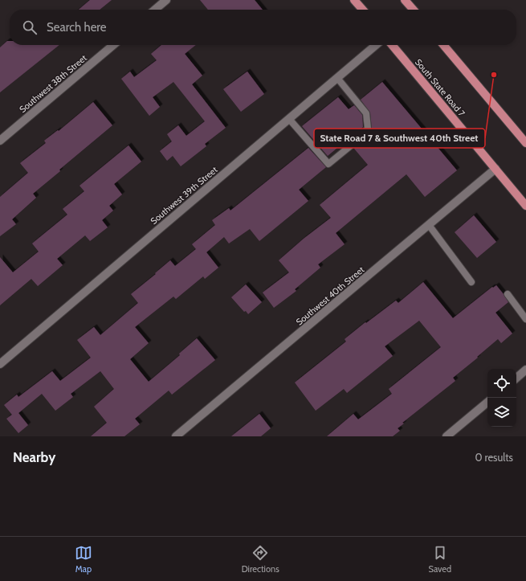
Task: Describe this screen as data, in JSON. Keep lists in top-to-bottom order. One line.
{"streets":{"main road":["South State Road 7"],"street":["Southwest 38th Street","Southwest 39th Street","Southwest 40th Street"]},"crossings":[["South State Road 7","Southwest 40th Street"]],"places":["State Road 7 & Southwest 40th Street"],"page":{"search":"Search here","heading":["Nearby","0 results"],"nav":["Map","Directions","Saved"]}}
